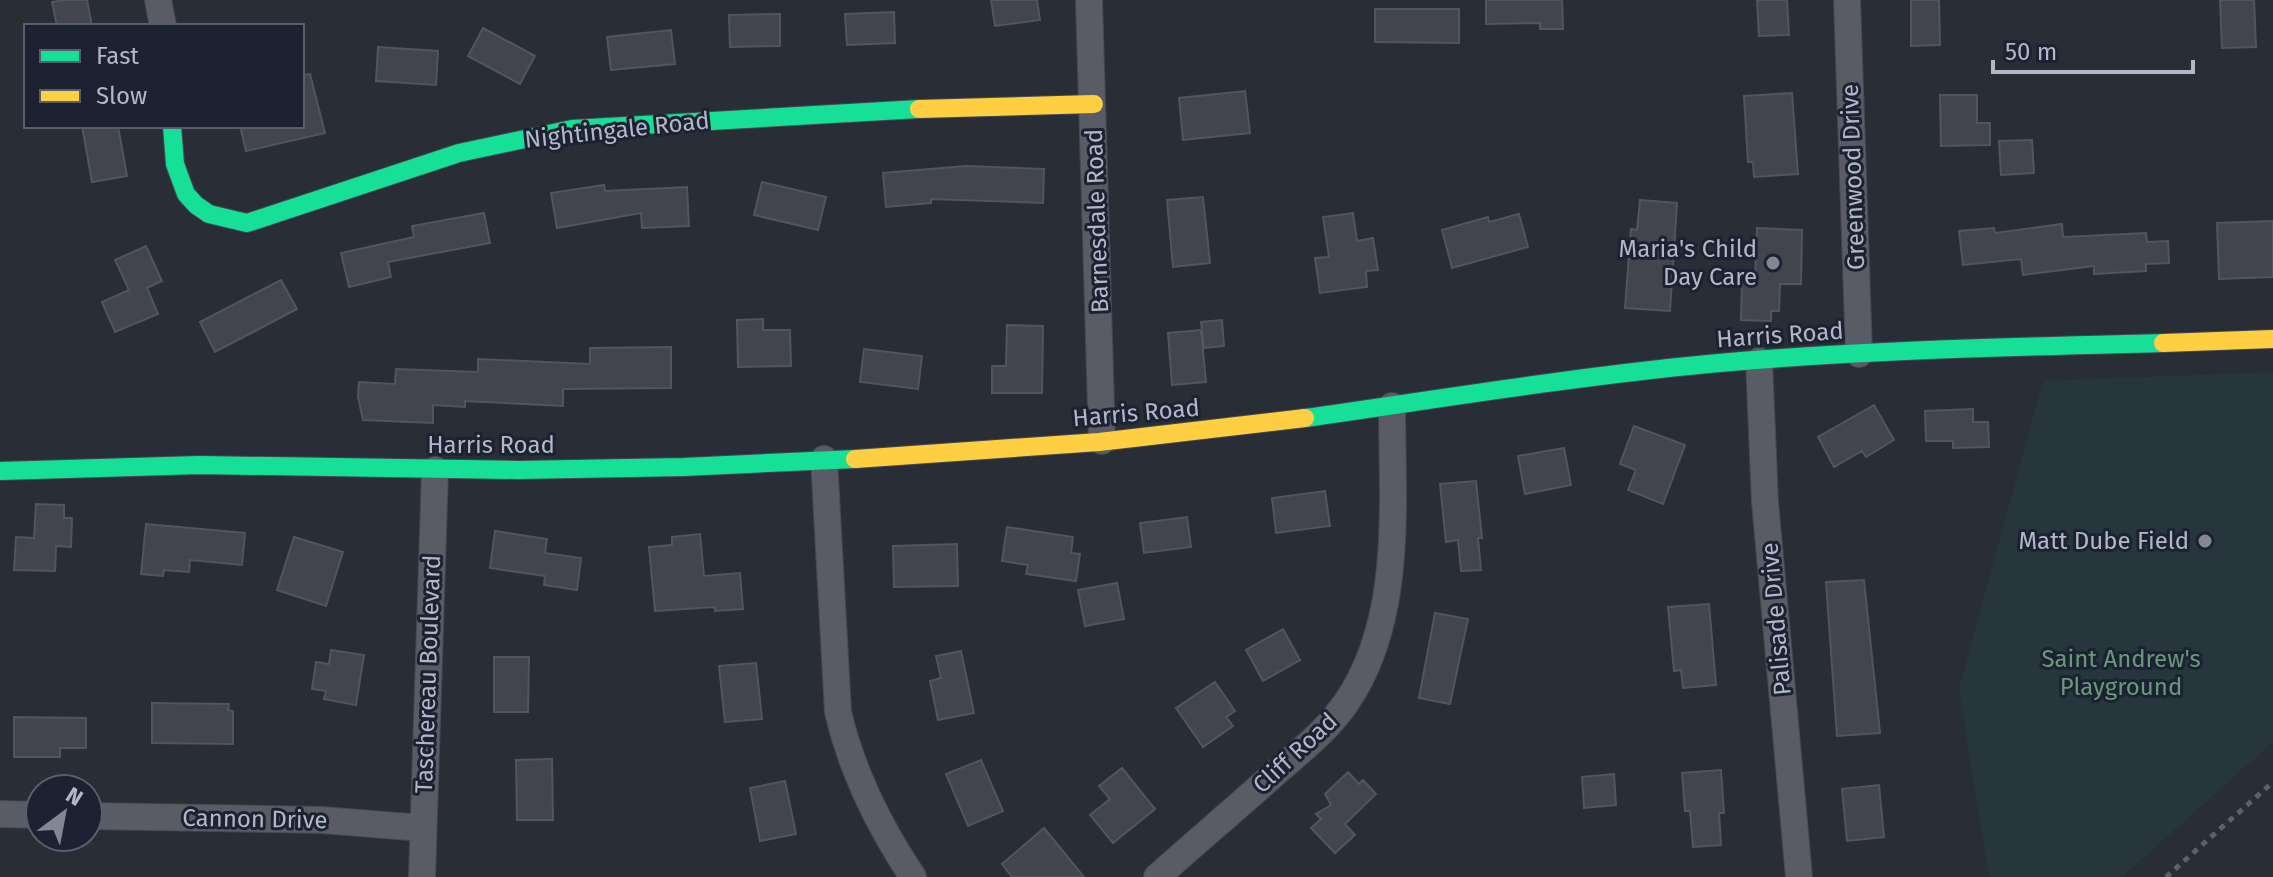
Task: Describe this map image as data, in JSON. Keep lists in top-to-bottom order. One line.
{"streets":{"street":["Nightingale Road","Greenwood Drive","Barnesdale Road","Harris Road","Palisade Drive","Taschereau Boulevard","Cliff Road","Cannon Drive"]},"crossings":[["Nightingale Road","Barnesdale Road"],["Greenwood Drive","Harris Road"],["Barnesdale Road","Harris Road"],["Harris Road","Palisade Drive"],["Harris Road","Taschereau Boulevard"],["Harris Road","Cliff Road"],["Taschereau Boulevard","Cannon Drive"]],"parks":["Saint Andrew's Playground"],"places":["Maria's Child Day Care","Matt Dube Field"],"legend":["Fast","Slow"],"scale_bar":"50 m","north":"top right"}
